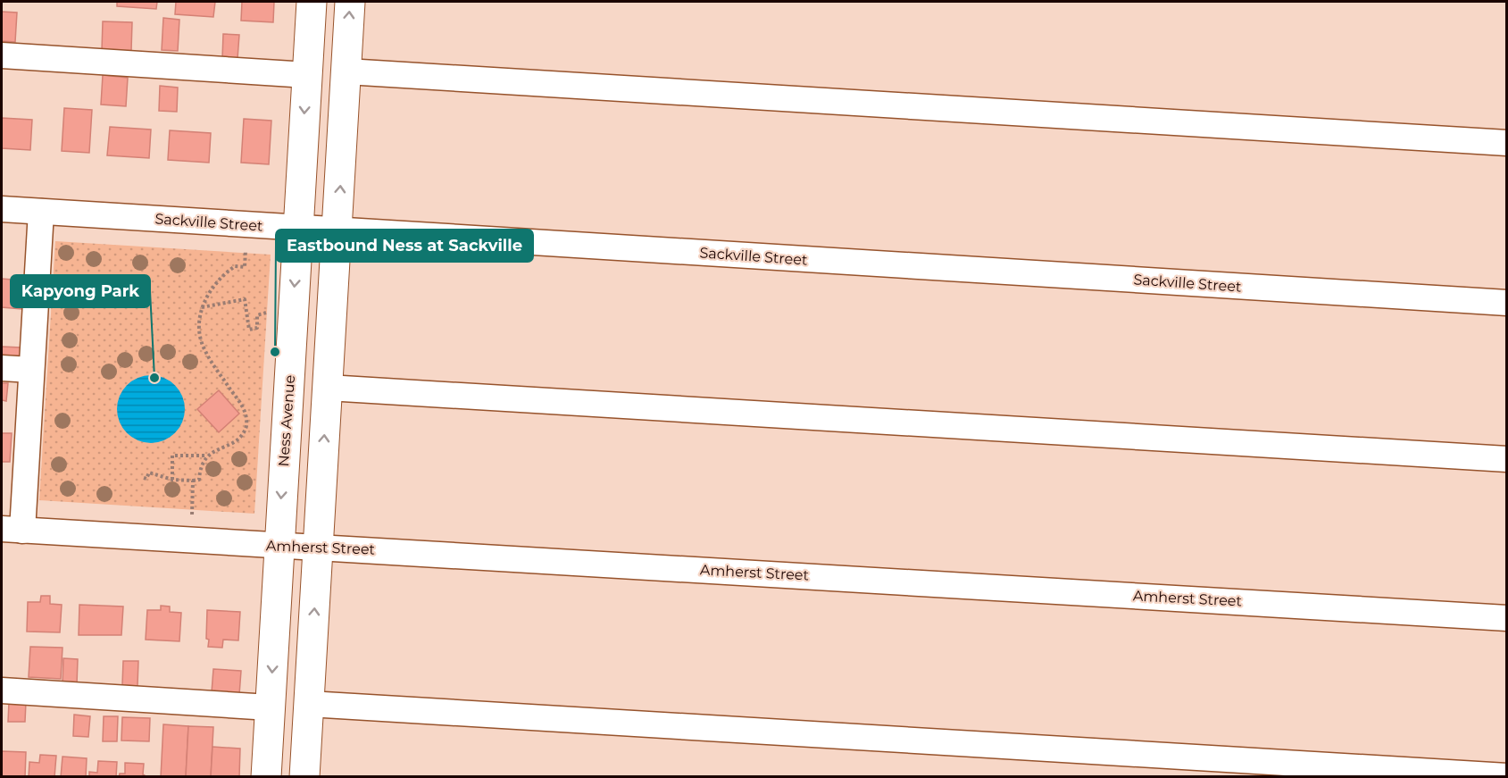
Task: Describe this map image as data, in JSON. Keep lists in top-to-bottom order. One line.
{"streets":{"main road":["Ness Avenue"],"street":["Sackville Street","Amherst Street"]},"crossings":[["Sackville Street","Ness Avenue"],["Ness Avenue","Amherst Street"]],"places":["Eastbound Ness at Sackville","Kapyong Park"]}
